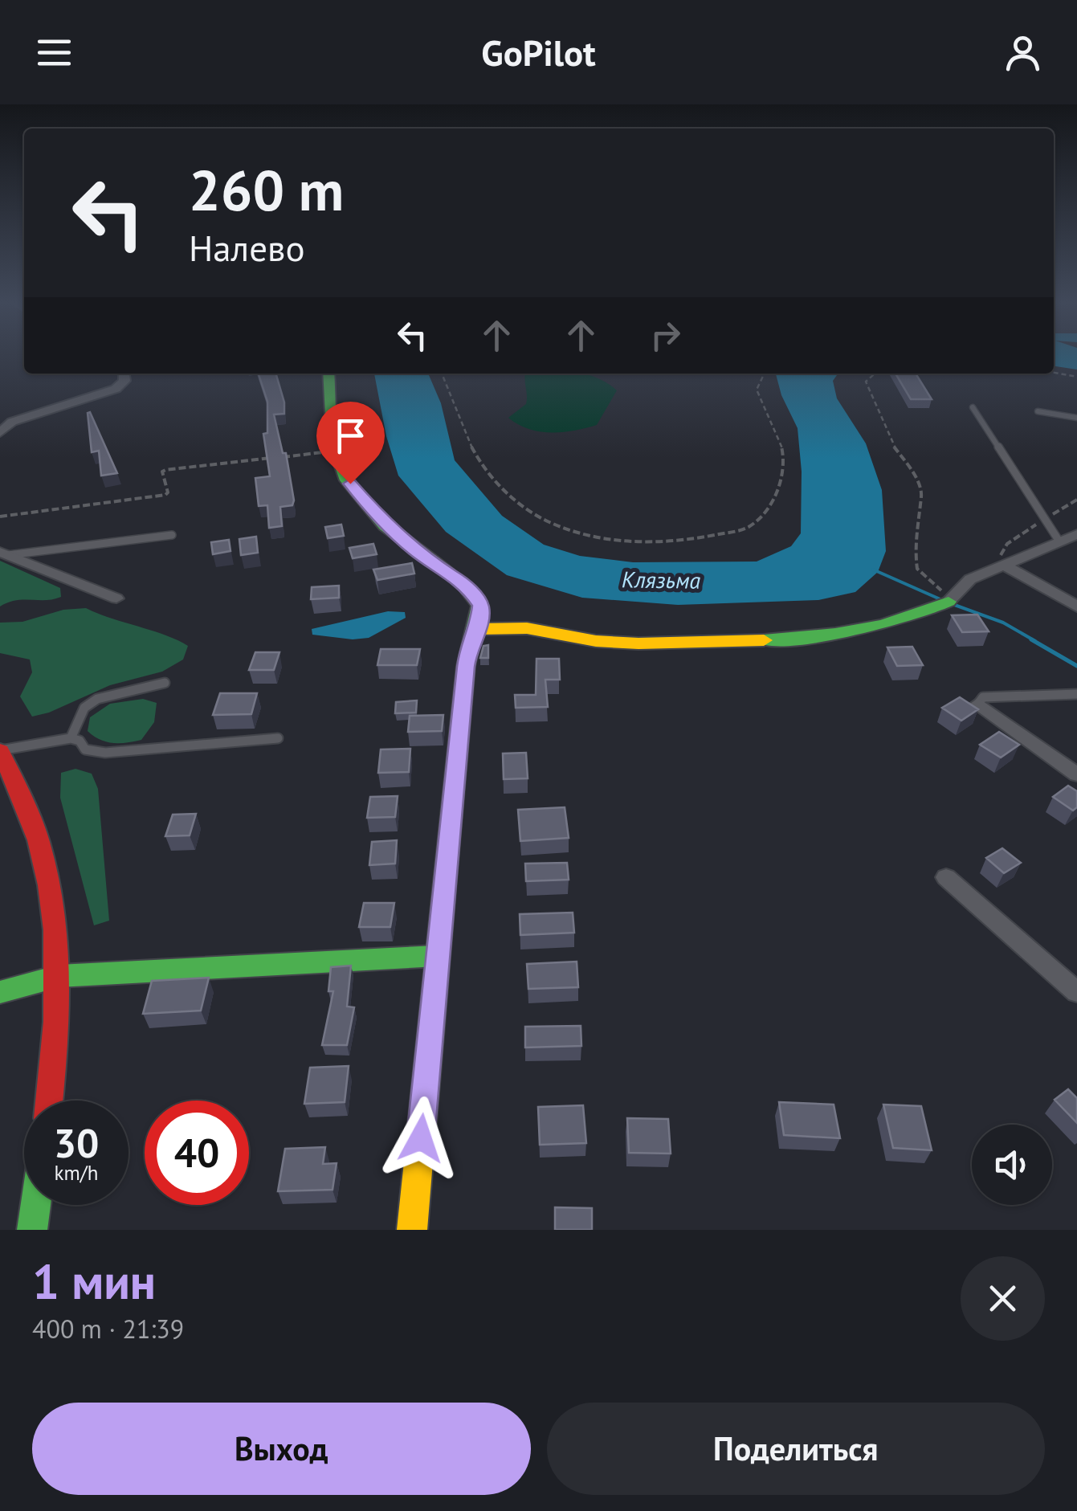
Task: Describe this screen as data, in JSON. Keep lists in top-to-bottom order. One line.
{"water":["Клязьма"],"page":{"header":"GoPilot","turn":["260 m","Налево"],"speed":"30 km/h","limit":"40","heading":["1 мин","400 m · 21:39"],"buttons":["Выход","Поделиться"]}}
